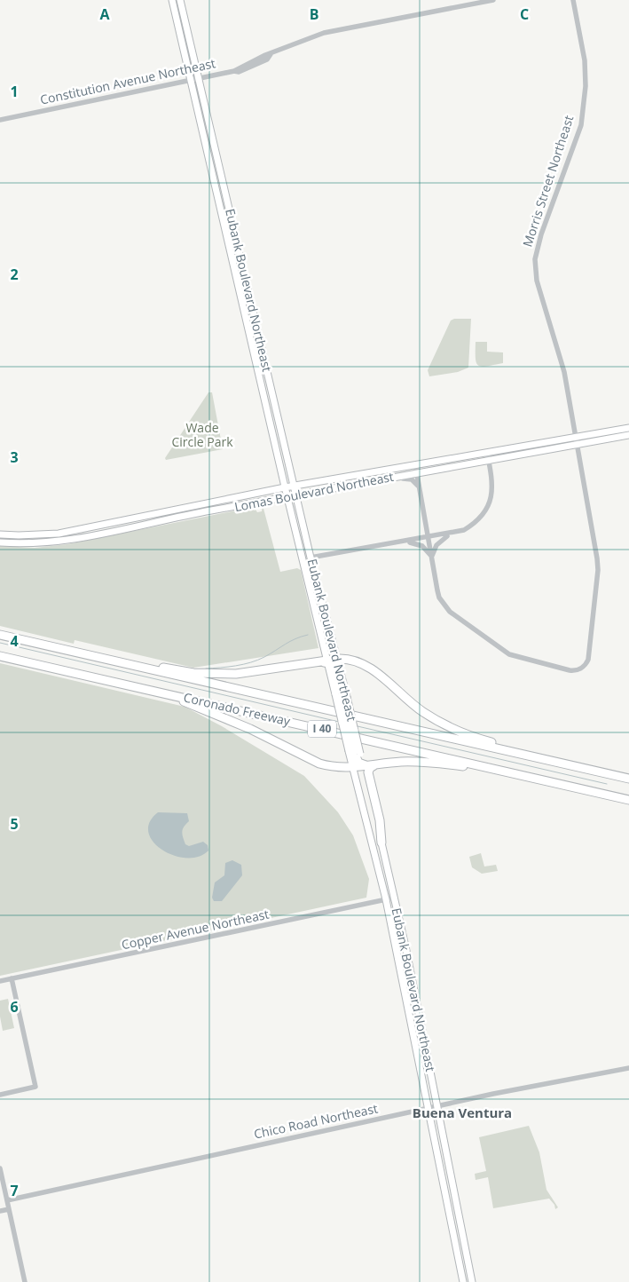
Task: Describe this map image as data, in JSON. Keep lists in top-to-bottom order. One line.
{"streets":{"highway":["Coronado Freeway","I 40"],"main road":["Eubank Boulevard Northeast","Lomas Boulevard Northeast"],"street":["Constitution Avenue Northeast","Morris Street Northeast","Copper Avenue Northeast","Chico Road Northeast"]},"crossings":[["Constitution Avenue Northeast","Eubank Boulevard Northeast"],["Morris Street Northeast","Lomas Boulevard Northeast"],["Eubank Boulevard Northeast","Lomas Boulevard Northeast"],["Eubank Boulevard Northeast","Copper Avenue Northeast"],["Eubank Boulevard Northeast","Chico Road Northeast"]],"districts":["Buena Ventura"],"parks":["Wade Circle Park"],"grid":{"columns":["A","B","C"],"rows":["1","2","3","4","5","6","7"]}}
